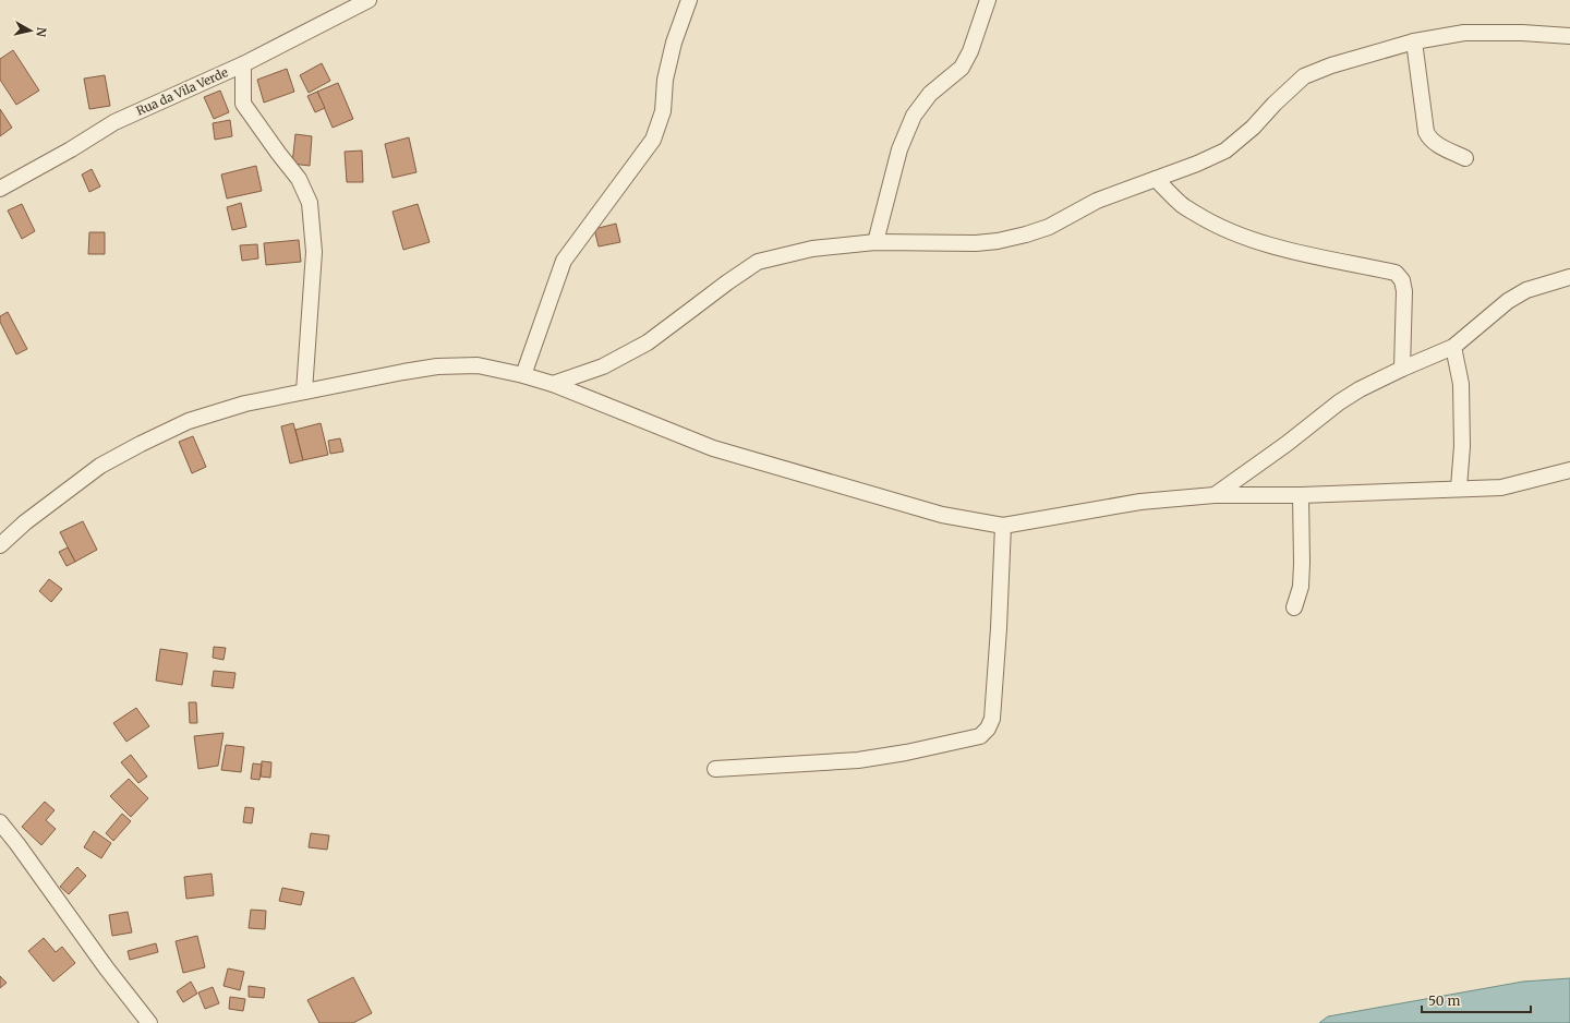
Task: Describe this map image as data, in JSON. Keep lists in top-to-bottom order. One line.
{"streets":{"street":["Rua da Vila Verde"]},"scale_bar":"50 m","north":"right"}
